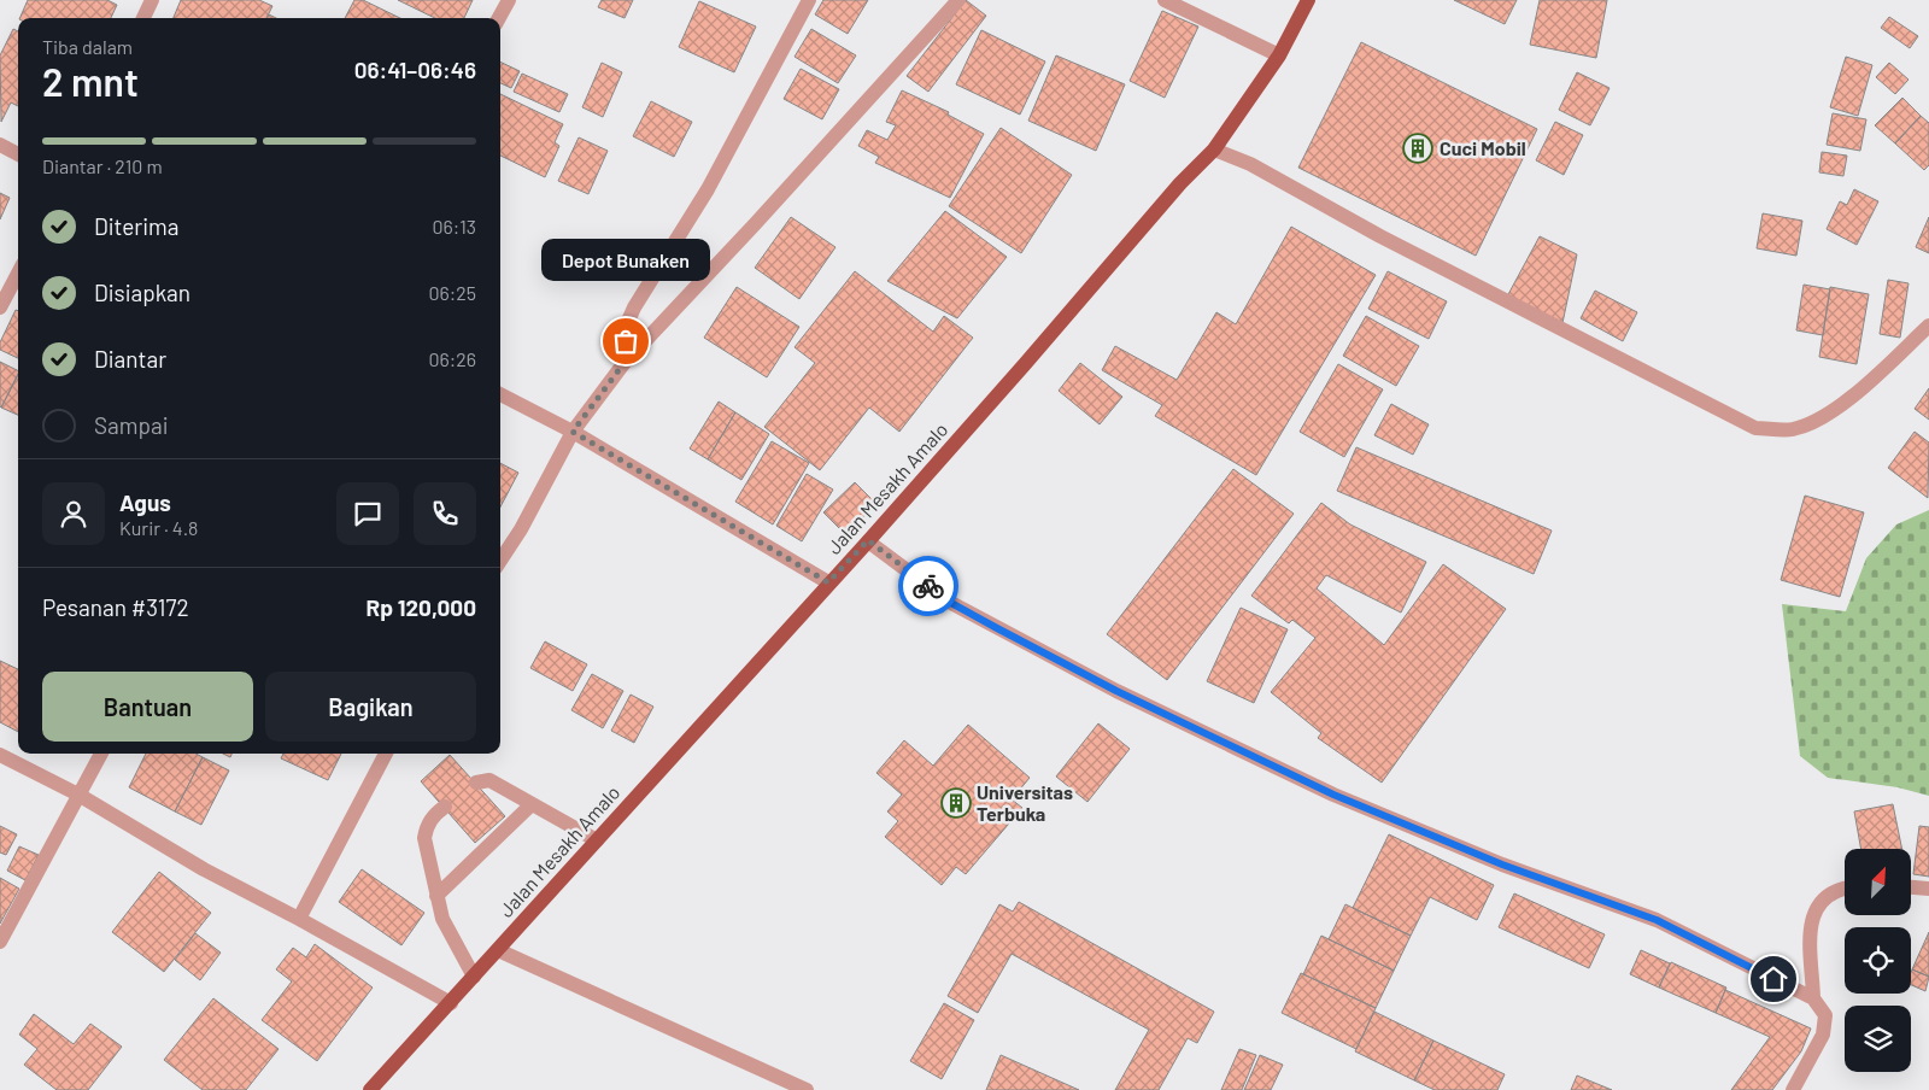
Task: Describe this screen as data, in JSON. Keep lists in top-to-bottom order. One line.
{"streets":{"main road":["Jalan Mesakh Amalo"]},"places":{"building":["Cuci Mobil","Universitas Terbuka"],"other":["Depot Bunaken"]},"north":"top right","page":{"heading":["2 mnt","Tiba dalam","06:41–06:46"],"panel":["Agus","Kurir · 4.8","Pesanan #3172","Rp 120,000"],"bar":"Diantar · 210 m","list":[["Diterima","06:13"],["Disiapkan","06:25"],["Diantar","06:26"],"Sampai"],"bubble":"Depot Bunaken","buttons":["Bantuan","Bagikan"]}}
